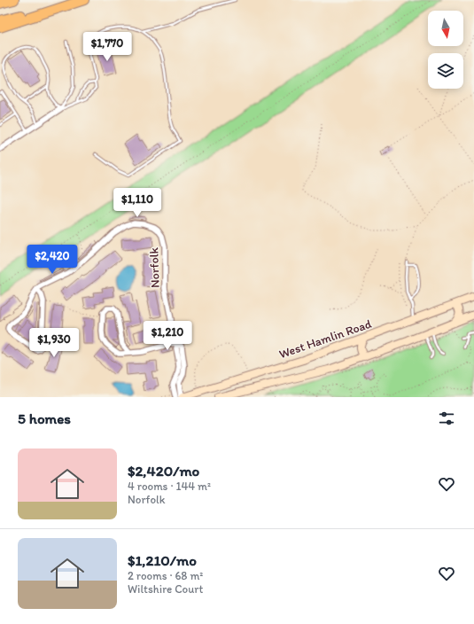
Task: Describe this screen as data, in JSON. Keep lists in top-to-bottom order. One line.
{"streets":{"main road":["West Hamlin Road"],"street":["Norfolk"]},"crossings":[["Norfolk","West Hamlin Road"]],"north":"bottom","page":{"price":["$1,770","$1,110","$2,420","$1,210","$1,930"],"heading":"5 homes","list":[{"name":"$2,420/mo","note":"4 rooms · 144 m² · Norfolk"},{"name":"$1,210/mo","note":"2 rooms · 68 m² · Wiltshire Court"}]}}
